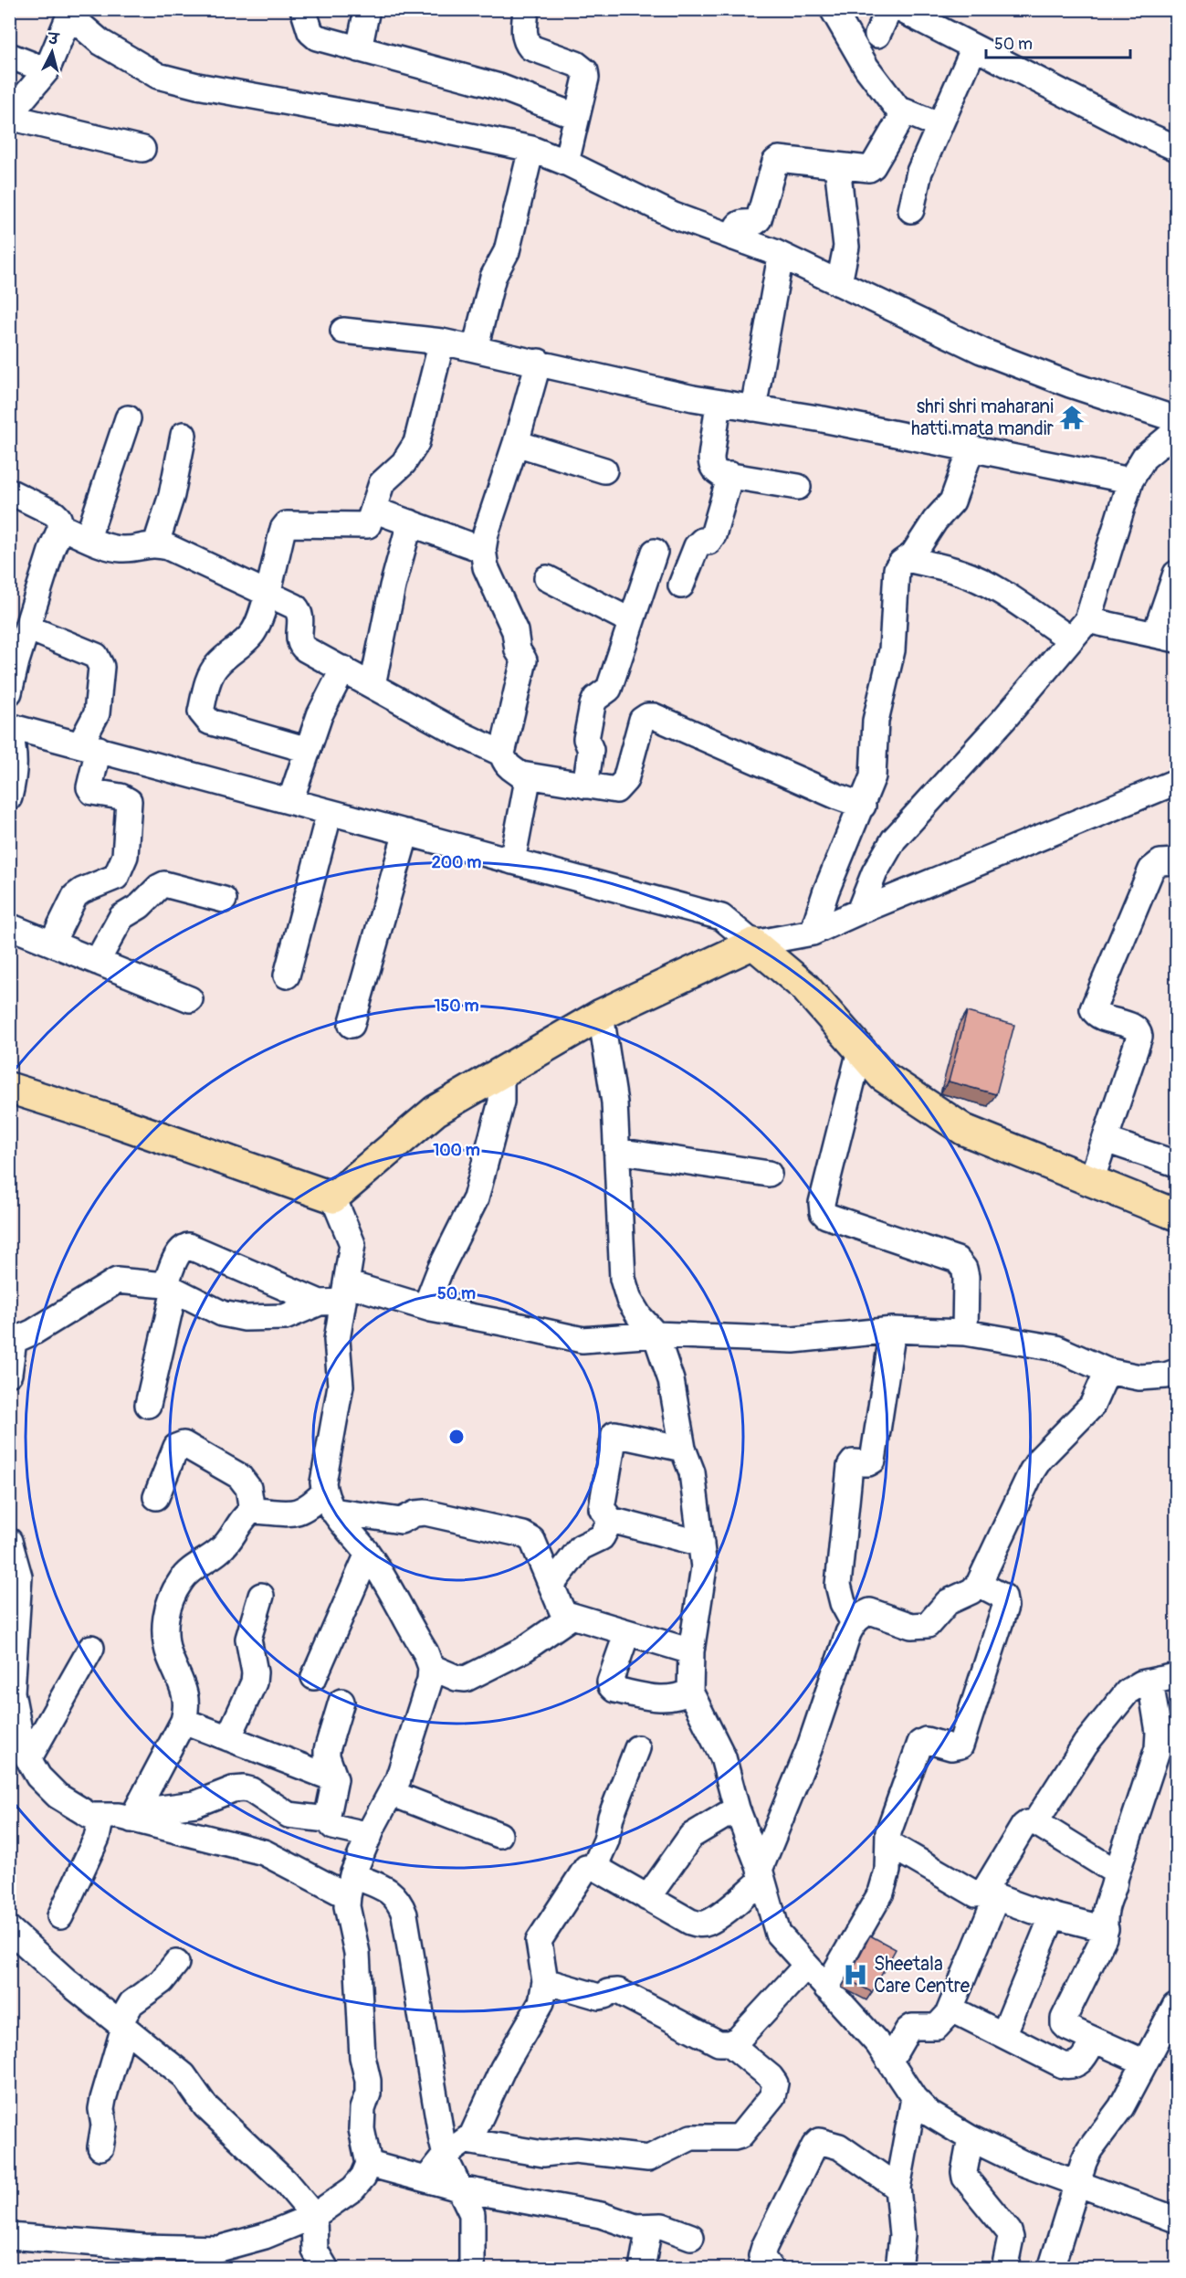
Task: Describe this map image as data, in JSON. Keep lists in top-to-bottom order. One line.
{"places":{"temple":["shri shri maharani hatti mata mandir"],"hospital":["Sheetala Care Centre"]},"scale_bar":"50 m","north":"top","rings":["200 m","150 m","100 m","50 m"]}
